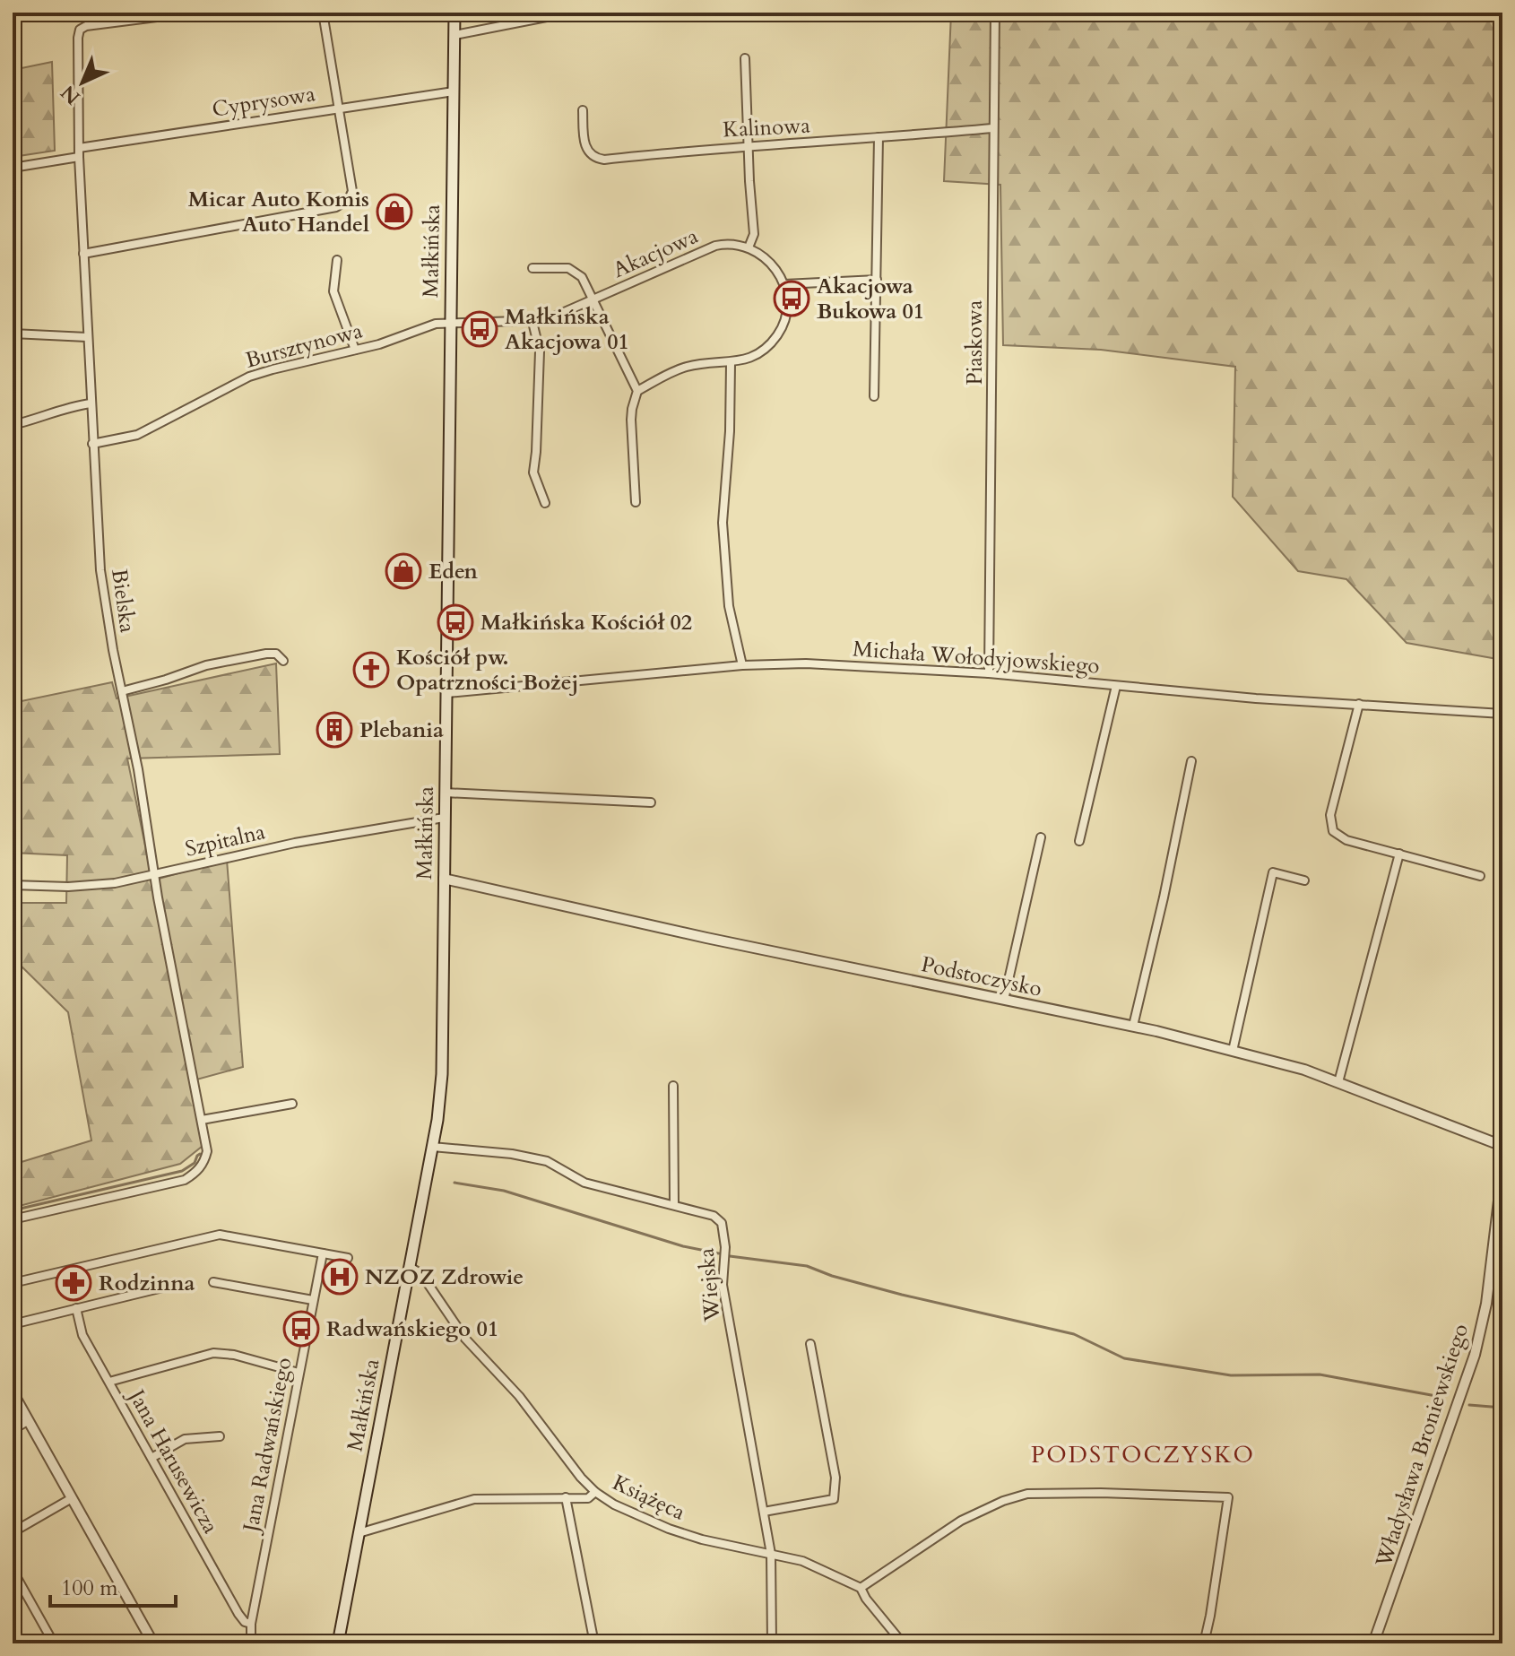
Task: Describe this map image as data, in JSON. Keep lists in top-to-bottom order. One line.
{"streets":{"main road":["Małkińska"],"street":["Cyprysowa","Kalinowa","Akacjowa","Piaskowa","Bursztynowa","Bielska","Michała Wołodyjowskiego","Szpitalna","Podstoczysko","Wiejska","Jana Radwańskiego","Władysława Broniewskiego","Jana Harusewicza","Książęca"]},"crossings":[["Cyprysowa","Małkińska"],["Cyprysowa","Bielska"],["Kalinowa","Piaskowa"],["Małkińska","Akacjowa"],["Małkińska","Bursztynowa"],["Małkińska","Michała Wołodyjowskiego"],["Małkińska","Szpitalna"],["Małkińska","Podstoczysko"],["Małkińska","Wiejska"],["Małkińska","Książęca"],["Akacjowa","Bursztynowa"],["Piaskowa","Michała Wołodyjowskiego"],["Bursztynowa","Bielska"],["Bielska","Szpitalna"],["Wiejska","Książęca"],["Jana Radwańskiego","Jana Harusewicza"]],"districts":["PODSTOCZYSKO"],"places":{"shop":["Micar Auto Komis Auto Handel","Eden"],"bus stop":["Akacjowa Bukowa 01","Małkińska Akacjowa 01","Małkińska Kościół 02","Radwańskiego 01"],"church":["Kościół pw. Opatrzności Bożej"],"building":["Plebania"],"hospital":["NZOZ Zdrowie"],"pharmacy":["Rodzinna"]},"scale_bar":"100 m","north":"bottom left"}
